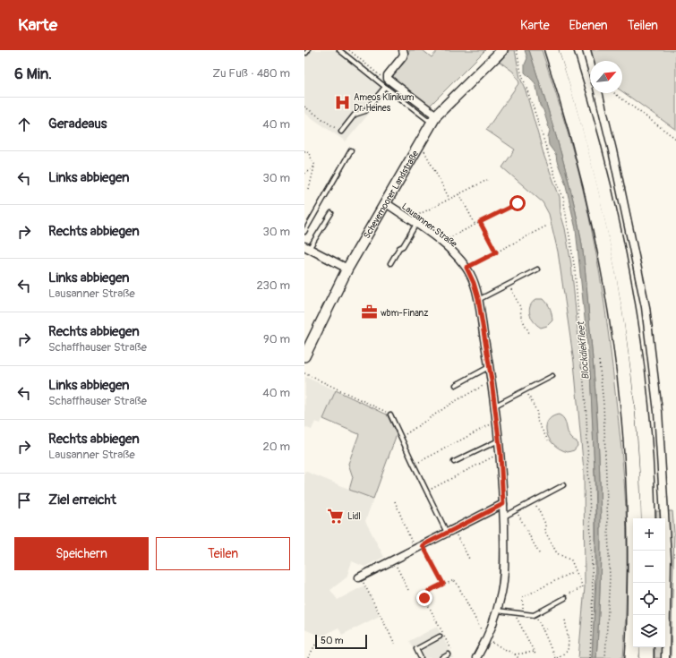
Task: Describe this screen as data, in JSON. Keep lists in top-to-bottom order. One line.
{"streets":{"street":["Schevemoorer Landstraße","Lausanner Straße"]},"crossings":[["Schevemoorer Landstraße","Lausanner Straße"]],"water":["Blockdiekfleet"],"places":{"hospital":["Ameos Klinikum Dr. Heines"],"office":["wbm-Finanz"],"supermarket":["Lidl"]},"scale_bar":"50 m","north":"top right","page":{"header":"Karte","nav":["Karte","Ebenen","Teilen"],"heading":["6 Min.","Zu Fuß · 480 m"],"list":[["Geradeaus","40 m"],["Links abbiegen","30 m"],["Rechts abbiegen","30 m"],["Links abbiegen","Lausanner Straße","230 m"],["Rechts abbiegen","Schaffhauser Straße","90 m"],["Links abbiegen","Schaffhauser Straße","40 m"],["Rechts abbiegen","Lausanner Straße","20 m"],"Ziel erreicht"],"map_buttons":["+","−"],"buttons":["Speichern","Teilen"],"scale":"50 m"}}
